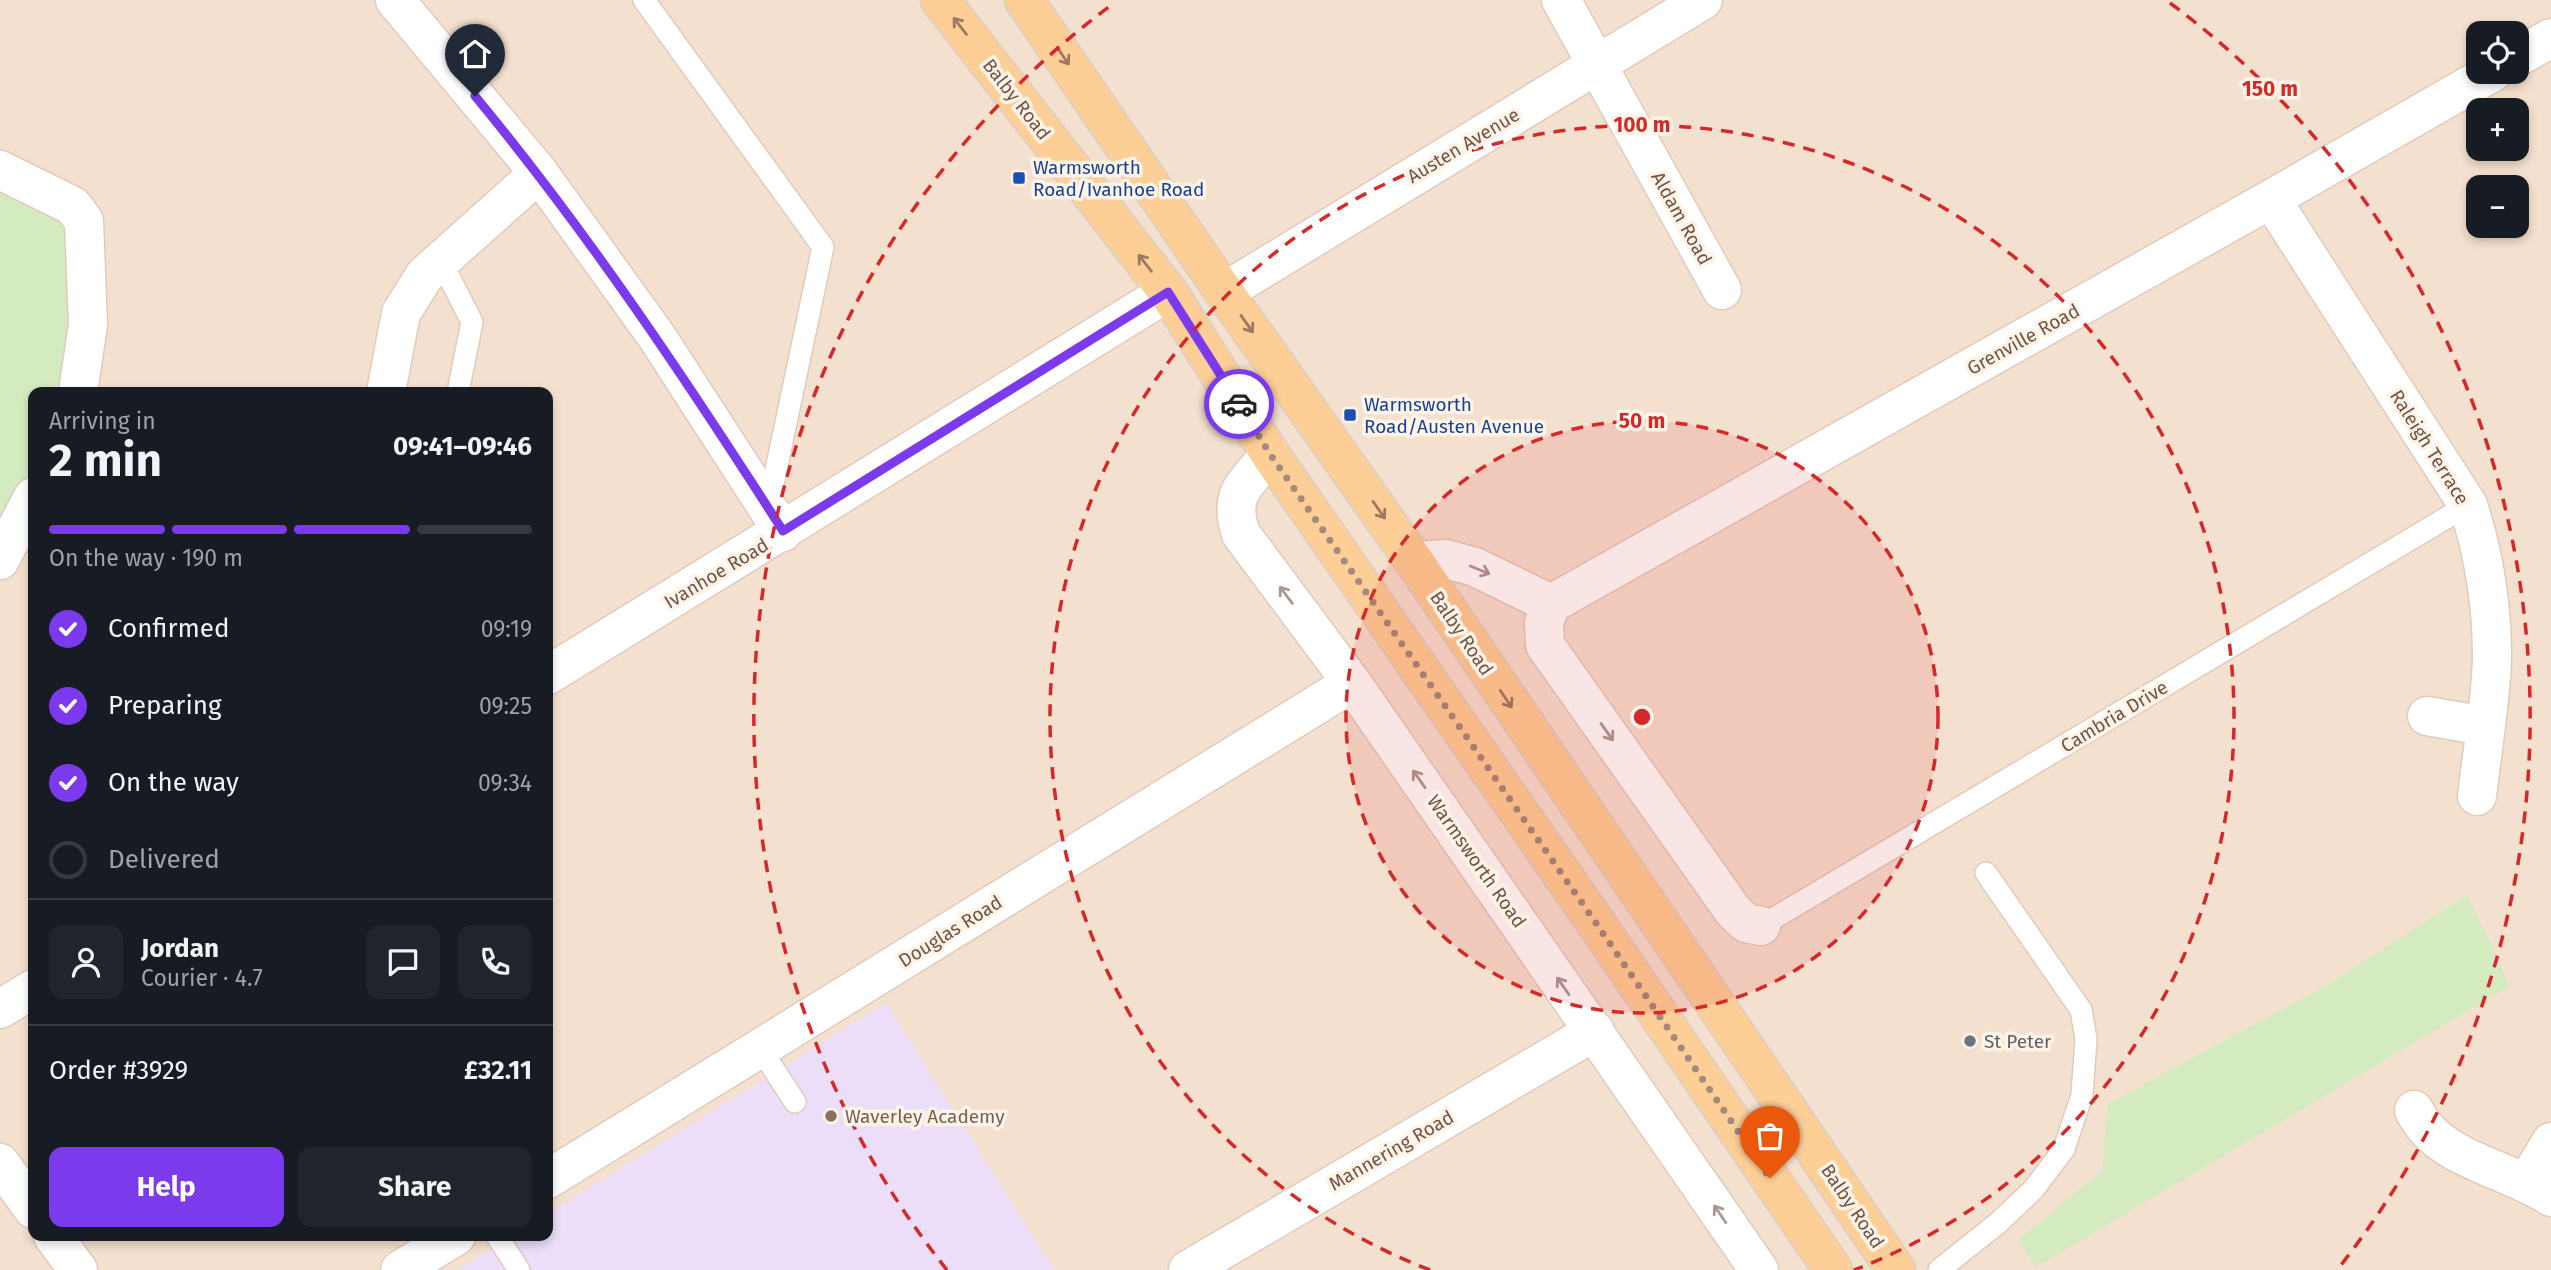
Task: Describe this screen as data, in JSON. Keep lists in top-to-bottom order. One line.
{"streets":{"main road":["Balby Road"],"street":["Austen Avenue","Aldam Road","Grenville Road","Raleigh Terrace","Ivanhoe Road","Warmsworth Road","Douglas Road","Mannering Road"],"lane":["Cambria Drive"]},"crossings":[["Balby Road","Austen Avenue"],["Balby Road","Ivanhoe Road"],["Balby Road","Warmsworth Road"],["Austen Avenue","Aldam Road"],["Grenville Road","Raleigh Terrace"],["Raleigh Terrace","Cambria Drive"],["Warmsworth Road","Douglas Road"],["Warmsworth Road","Mannering Road"]],"places":{"transit":["Warmsworth Road/Ivanhoe Road","Warmsworth Road/Austen Avenue"],"other":["St Peter","Waverley Academy"]},"page":{"map_buttons":["+","−"],"heading":["2 min","Arriving in","09:41–09:46"],"panel":["Jordan","Courier · 4.7","Order #3929","£32.11"],"bar":"On the way · 190 m","list":[["Confirmed","09:19"],["Preparing","09:25"],["On the way","09:34"],"Delivered"],"buttons":["Help","Share"]},"rings":["150 m","100 m","50 m"]}
